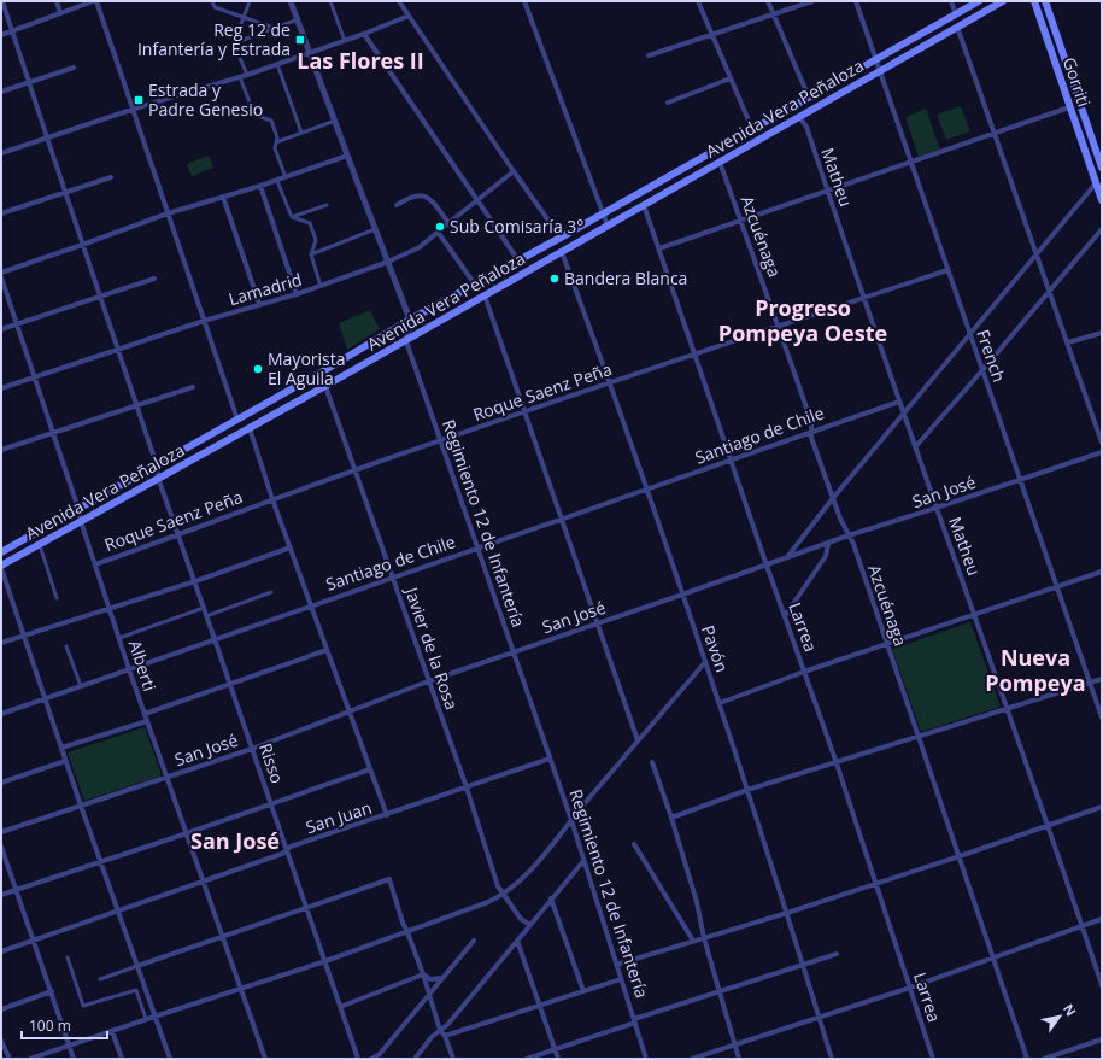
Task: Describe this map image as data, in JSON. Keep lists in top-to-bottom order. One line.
{"streets":{"main road":["Gorriti","Avenida Vera Peñaloza"],"street":["Matheu","Azcuénaga","Lamadrid","French","Roque Saenz Peña","Santiago de Chile","San José","Regimiento 12 de Infantería","Larrea","Javier de la Rosa","Pavón","Alberti","Risso","San Juan"]},"crossings":[["Avenida Vera Peñaloza","Matheu"],["Avenida Vera Peñaloza","Azcuénaga"],["Avenida Vera Peñaloza","French"],["Avenida Vera Peñaloza","Regimiento 12 de Infantería"],["Avenida Vera Peñaloza","Larrea"],["Avenida Vera Peñaloza","Javier de la Rosa"],["Avenida Vera Peñaloza","Pavón"],["Avenida Vera Peñaloza","Alberti"],["Avenida Vera Peñaloza","Risso"],["Matheu","Roque Saenz Peña"],["Matheu","Santiago de Chile"],["Matheu","San José"],["Azcuénaga","Roque Saenz Peña"],["Azcuénaga","Santiago de Chile"],["Azcuénaga","San José"],["Lamadrid","Alberti"],["Lamadrid","Risso"],["French","Roque Saenz Peña"],["French","San José"],["Roque Saenz Peña","Regimiento 12 de Infantería"],["Roque Saenz Peña","Larrea"],["Roque Saenz Peña","Javier de la Rosa"],["Roque Saenz Peña","Pavón"],["Roque Saenz Peña","Alberti"],["Roque Saenz Peña","Risso"],["Santiago de Chile","Regimiento 12 de Infantería"],["Santiago de Chile","Larrea"],["Santiago de Chile","Javier de la Rosa"],["Santiago de Chile","Pavón"],["Santiago de Chile","Alberti"],["Santiago de Chile","Risso"],["San José","Regimiento 12 de Infantería"],["San José","Larrea"],["San José","Javier de la Rosa"],["San José","Pavón"],["San José","Alberti"],["San José","Risso"],["Regimiento 12 de Infantería","San Juan"],["Javier de la Rosa","San Juan"],["Alberti","San Juan"],["Risso","San Juan"]],"districts":["Las Flores II","Progreso Pompeya Oeste","Nueva Pompeya","San José"],"places":{"transit":["Reg 12 de Infantería y Estrada","Estrada y Padre Genesio"],"other":["Sub Comisaría 3°","Bandera Blanca","Mayorista El Aguila"]},"scale_bar":"100 m","north":"top right"}
